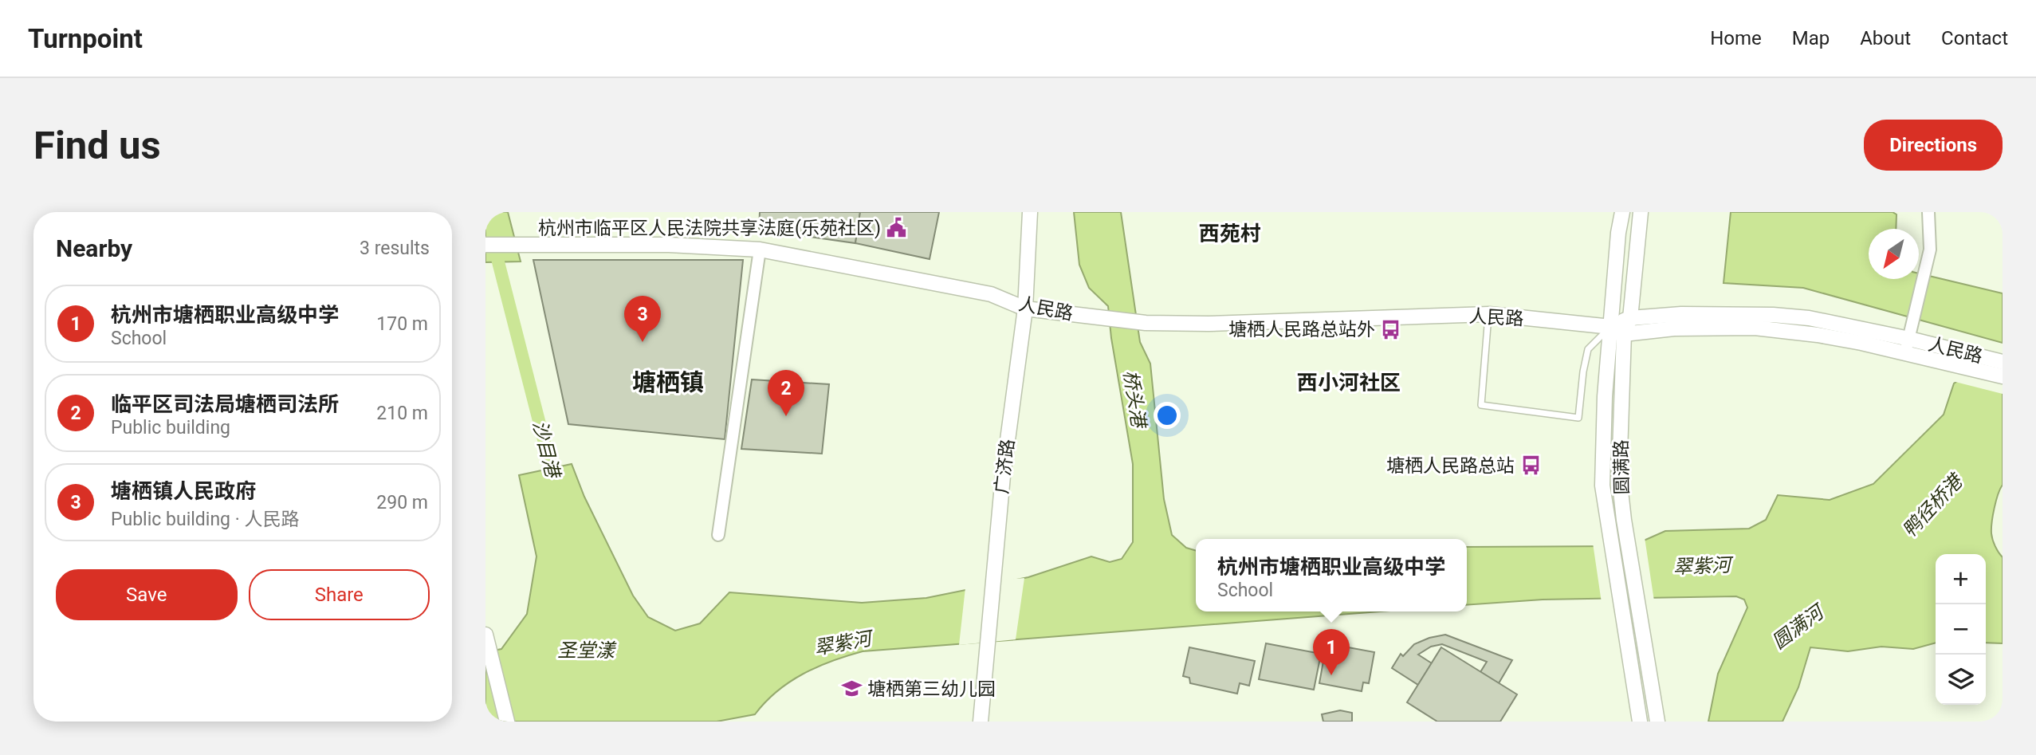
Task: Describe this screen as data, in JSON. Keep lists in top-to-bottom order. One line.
{"streets":{"street":["人民路","广济路","圆满路"]},"crossings":[["人民路","广济路"],["人民路","圆满路"]],"districts":["西苑村","塘栖镇","西小河社区"],"water":["桥头港","沙目港","鸭径桥港","翠紫河","圆满河","圣堂漾"],"places":{"public building":["杭州市临平区人民法院共享法庭(乐苑社区)"],"bus stop":["塘栖人民路总站外","塘栖人民路总站"],"school or university":["塘栖第三幼儿园"]},"north":"bottom left","page":{"header":"Turnpoint","nav":["Home","Map","About","Contact"],"buttons":["Directions",["Save","Share"]],"title":"Find us","heading":["Nearby","3 results"],"list":[{"mark":"1","name":"杭州市塘栖职业高级中学","note":"School","value":"170 m"},{"mark":"2","name":"临平区司法局塘栖司法所","note":"Public building","value":"210 m"},{"mark":"3","name":"塘栖镇人民政府","note":"Public building · 人民路","value":"290 m"}],"pins":["3","2","1"],"popup":["杭州市塘栖职业高级中学","School"],"map_buttons":["+","−"]}}
